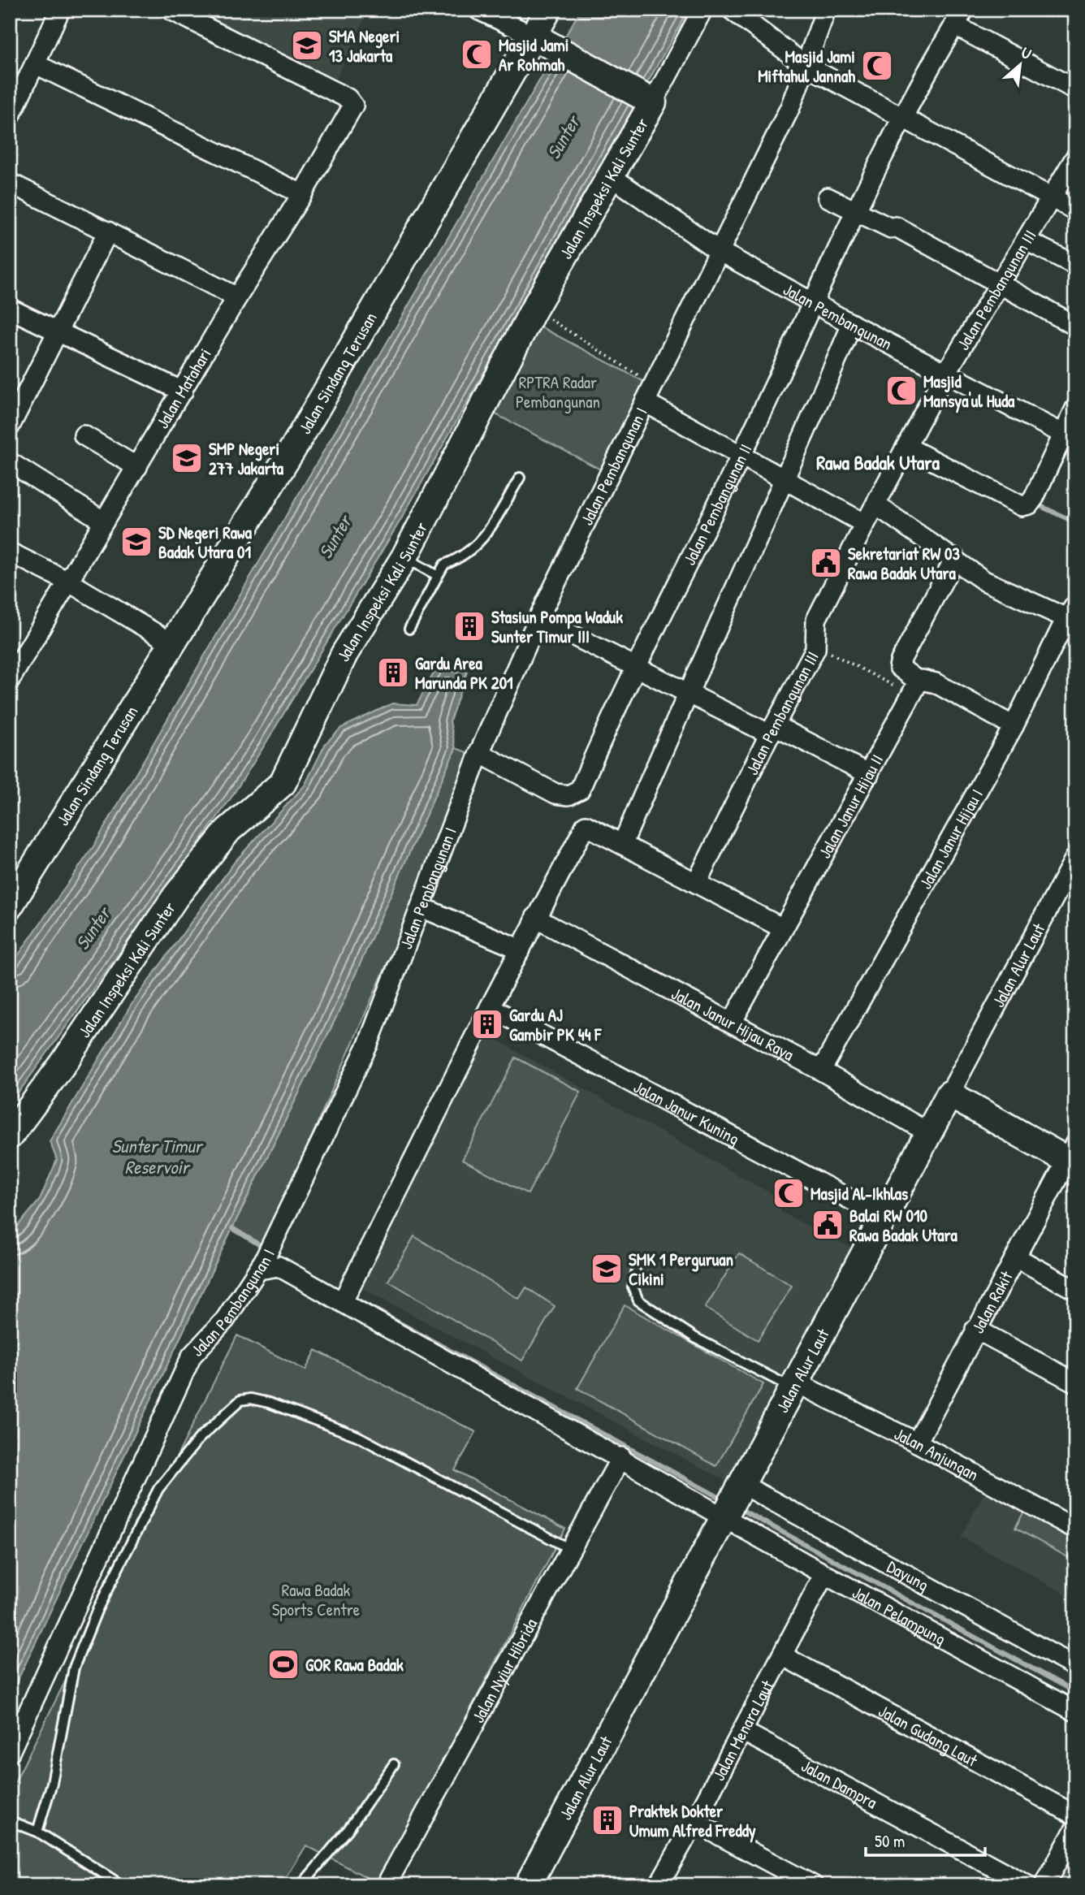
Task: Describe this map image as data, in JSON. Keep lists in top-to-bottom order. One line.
{"streets":{"street":["Jalan Inspeksi Kali Sunter","Jalan Pembangunan III","Jalan Pembangunan","Jalan Sindang Terusan","Jalan Matahari","Jalan Pembangunan I","Jalan Pembangunan II","Jalan Janur Hijau II","Jalan Janur Hijau I","Jalan Alur Laut","Jalan Janur Hijau Raya","Jalan Janur Kuning","Jalan Rakit","Jalan Anjungan","Dayung","Jalan Pelampung","Jalan Nyiur Hibrida","Jalan Menara Laut","Jalan Gudang Laut","Jalan Dampra"]},"crossings":[["Jalan Inspeksi Kali Sunter","Jalan Pembangunan"],["Jalan Pembangunan III","Jalan Pembangunan"],["Jalan Pembangunan","Jalan Pembangunan I"],["Jalan Pembangunan","Jalan Pembangunan II"],["Jalan Pembangunan I","Jalan Pembangunan II"],["Jalan Pembangunan I","Jalan Pelampung"],["Jalan Janur Hijau II","Jalan Janur Hijau Raya"],["Jalan Janur Hijau I","Jalan Janur Hijau Raya"],["Jalan Alur Laut","Jalan Janur Hijau Raya"],["Jalan Alur Laut","Jalan Janur Kuning"],["Jalan Alur Laut","Jalan Anjungan"],["Jalan Alur Laut","Dayung"],["Jalan Alur Laut","Jalan Pelampung"],["Jalan Rakit","Jalan Anjungan"],["Jalan Pelampung","Jalan Nyiur Hibrida"],["Jalan Pelampung","Jalan Menara Laut"],["Jalan Menara Laut","Jalan Gudang Laut"],["Jalan Menara Laut","Jalan Dampra"]],"districts":["Rawa Badak Utara"],"water":["Sunter","Sunter Timur Reservoir"],"parks":["RPTRA Radar Pembangunan","Rawa Badak Sports Centre"],"places":{"school or university":["SMA Negeri 13 Jakarta","SMP Negeri 277 Jakarta","SD Negeri Rawa Badak Utara 01","SMK 1 Perguruan Cikini"],"mosque":["Masjid Jami Ar Rohmah","Masjid Jami Miftahul Jannah","Masjid Mansya'ul Huda","Masjid Al-Ikhlas"],"public building":["Sekretariat RW 03 Rawa Badak Utara","Balai RW 010 Rawa Badak Utara"],"building":["Stasiun Pompa Waduk Sunter Timur III","Gardu Area Marunda PK 201","Gardu AJ Gambir PK 44 F","Praktek Dokter Umum Alfred Freddy"],"sports":["GOR Rawa Badak"]},"scale_bar":"50 m","north":"top right"}
